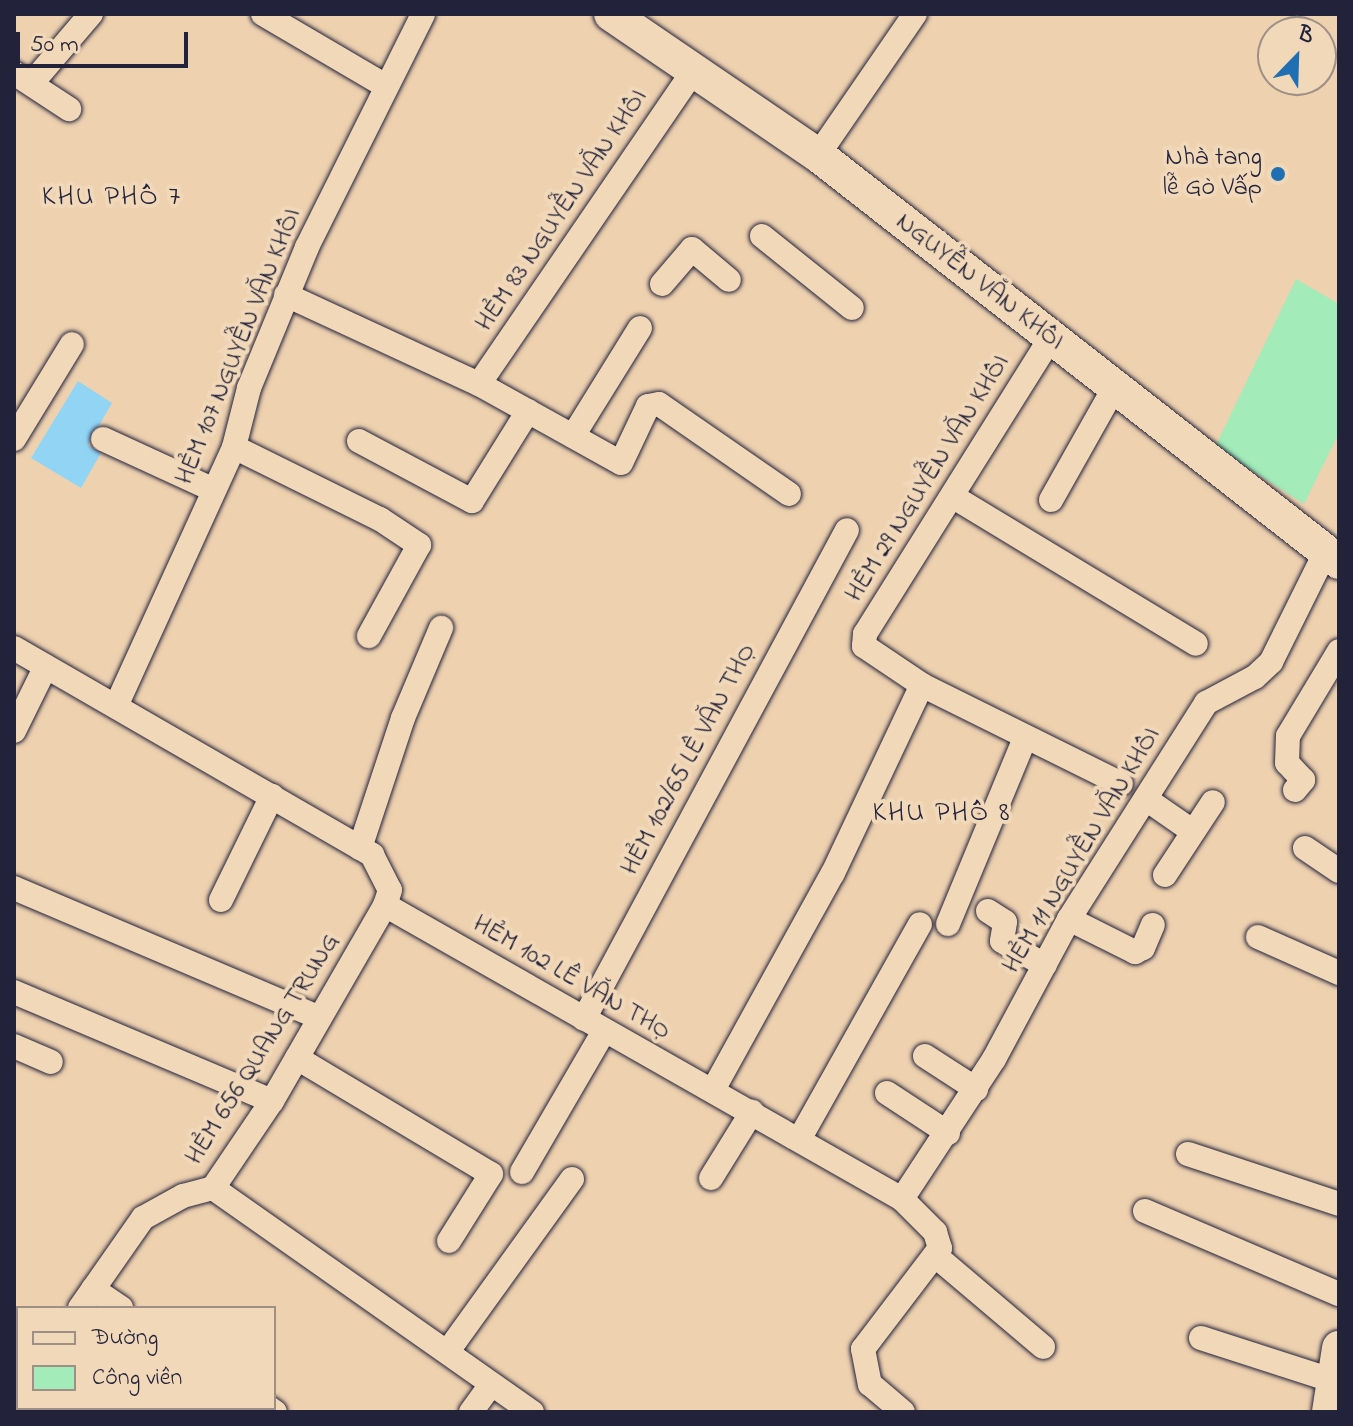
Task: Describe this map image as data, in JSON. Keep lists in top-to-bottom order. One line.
{"streets":{"street":["HẺM 83 NGUYỄN VĂN KHỐI","NGUYỄN VĂN KHỐI","HẺM 107 NGUYỄN VĂN KHỐI","HẺM 29 NGUYỄN VĂN KHỐI","HẺM 102/65 LÊ VĂN THỌ","HẺM 11 NGUYỄN VĂN KHỐI","HẺM 102 LÊ VĂN THỌ","HẺM 656 QUANG TRUNG"]},"crossings":[["HẺM 83 NGUYỄN VĂN KHỐI","NGUYỄN VĂN KHỐI"],["NGUYỄN VĂN KHỐI","HẺM 29 NGUYỄN VĂN KHỐI"],["NGUYỄN VĂN KHỐI","HẺM 11 NGUYỄN VĂN KHỐI"],["HẺM 102/65 LÊ VĂN THỌ","HẺM 102 LÊ VĂN THỌ"],["HẺM 11 NGUYỄN VĂN KHỐI","HẺM 102 LÊ VĂN THỌ"],["HẺM 102 LÊ VĂN THỌ","HẺM 656 QUANG TRUNG"]],"districts":["KHU PHỐ 7","KHU PHỐ 8"],"places":["Nhà tang lễ Gò Vấp"],"legend":["Đường","Công viên"],"scale_bar":"50 m","north":"top right"}
